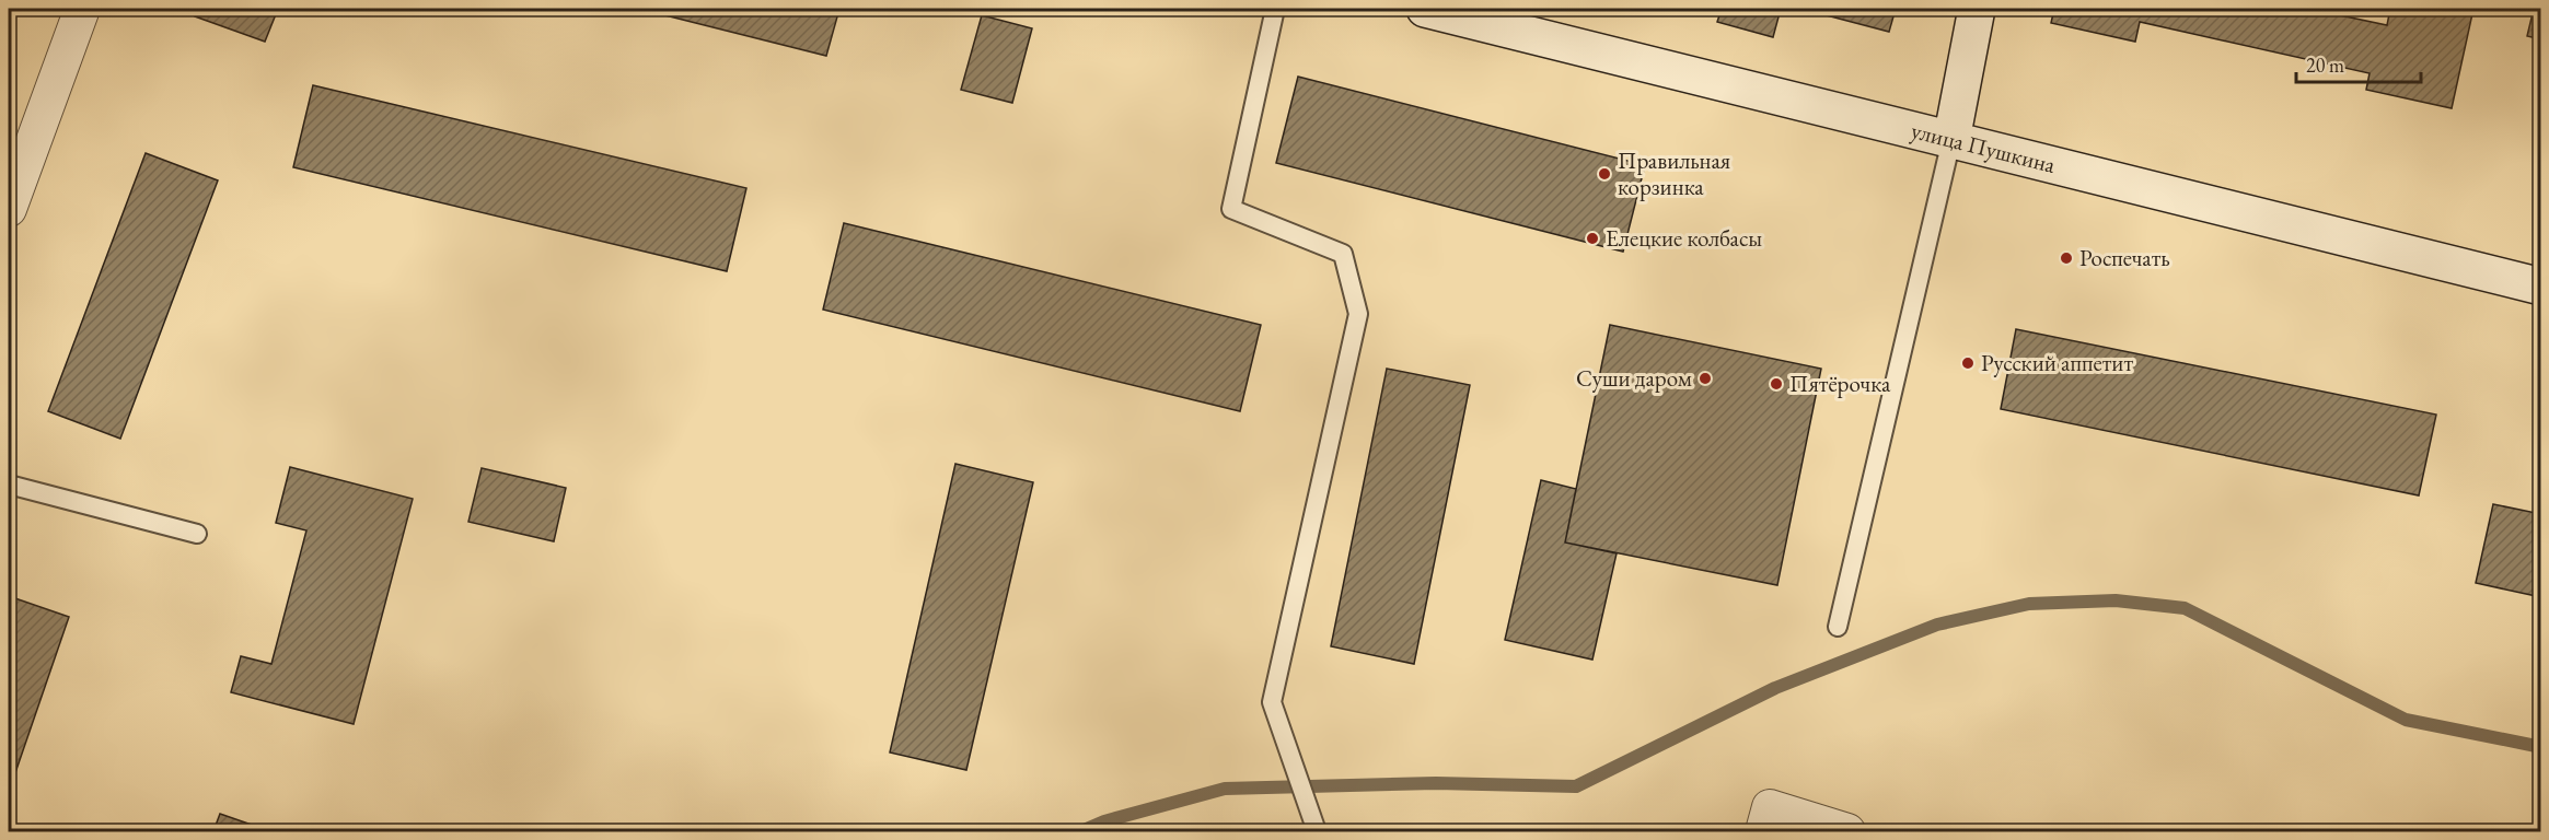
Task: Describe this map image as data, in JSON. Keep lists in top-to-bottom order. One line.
{"streets":{"street":["улица Пушкина"]},"places":["Правильная корзинка","Елецкие колбасы","Роспечать","Русский аппетит","Суши даром","Пятёрочка"],"scale_bar":"20 m"}
